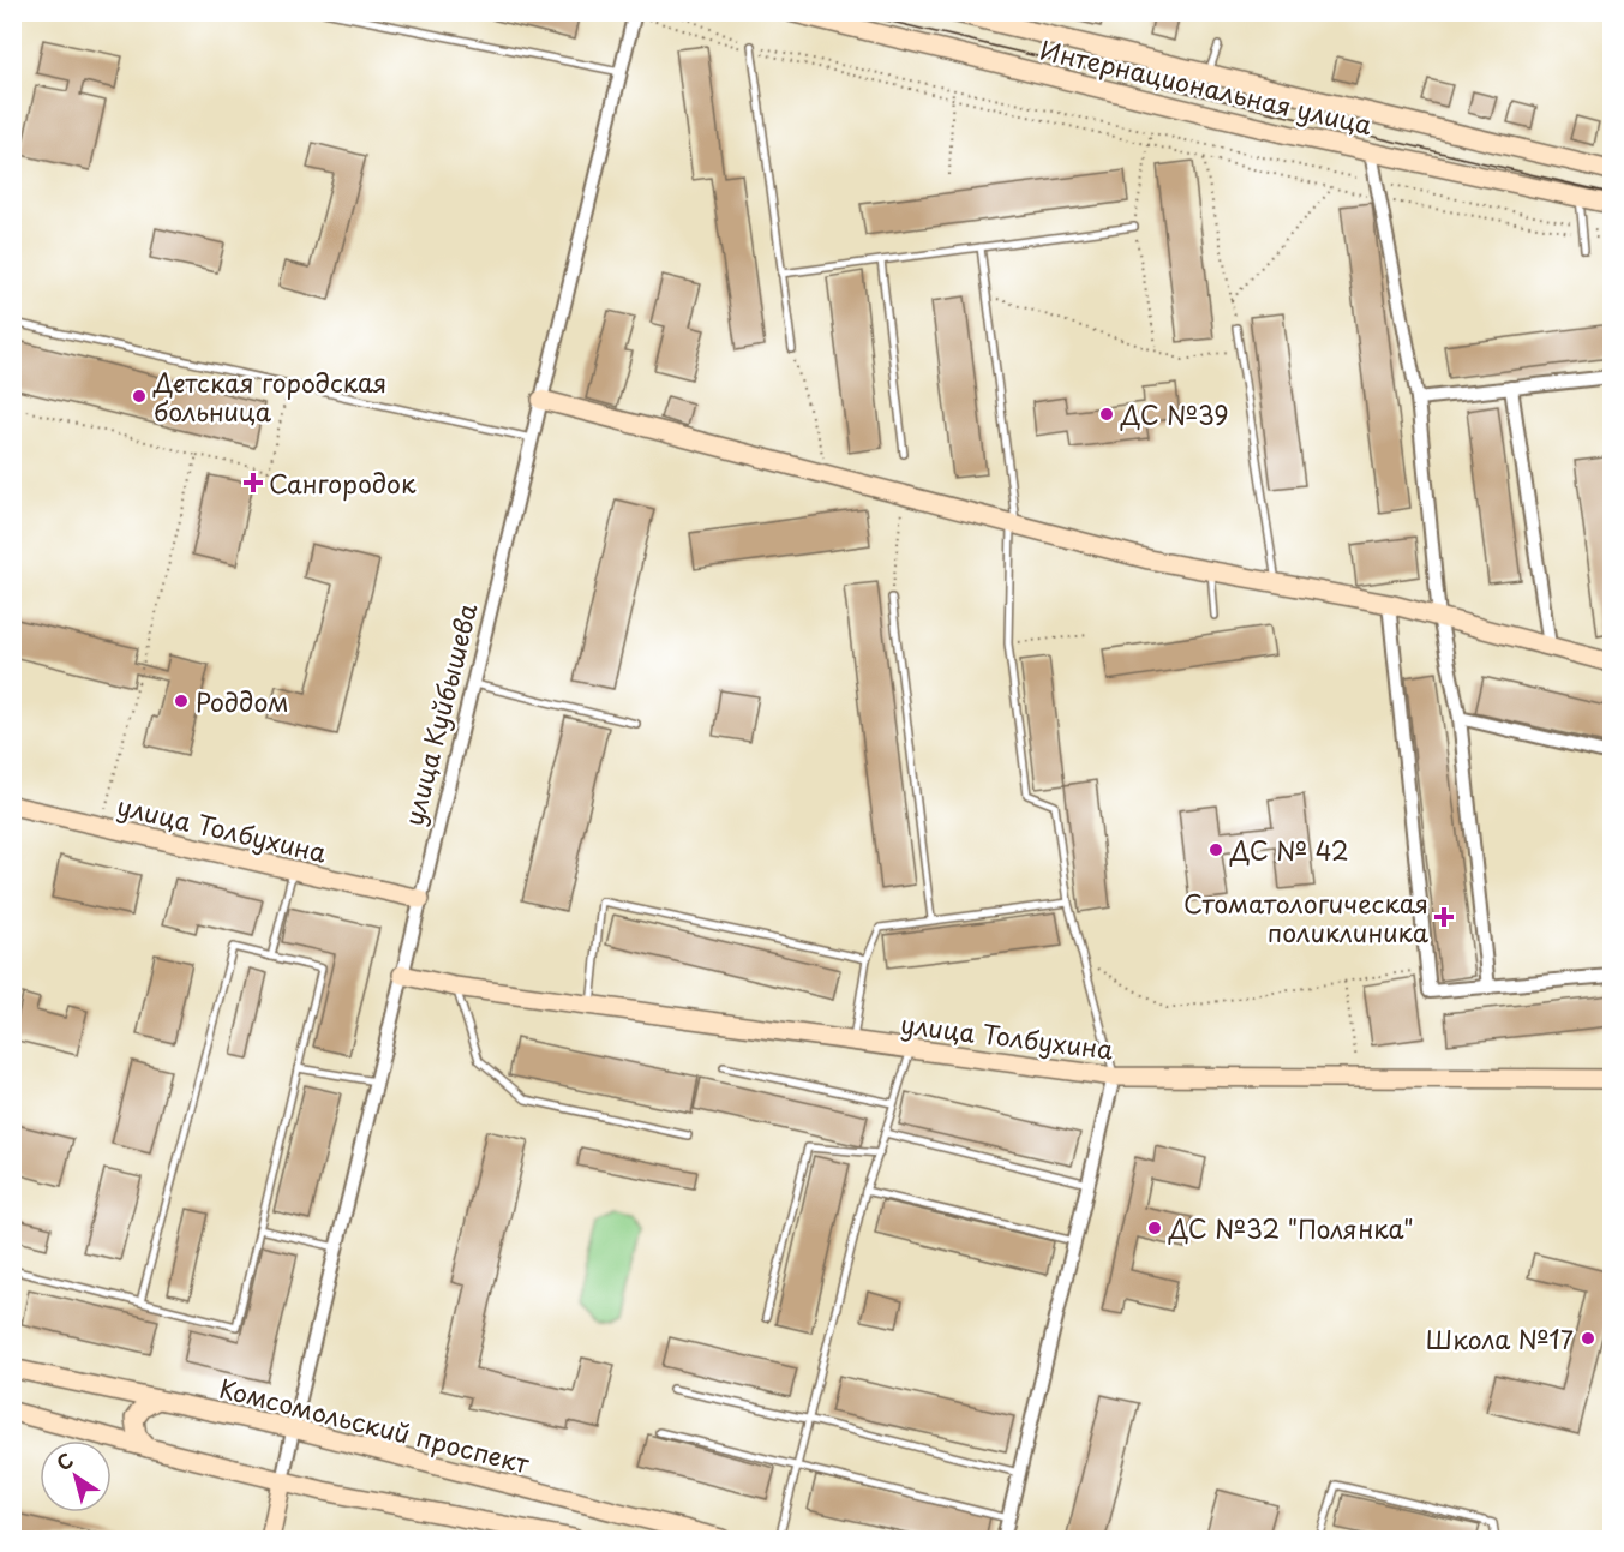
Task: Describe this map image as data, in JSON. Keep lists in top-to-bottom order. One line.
{"streets":{"street":["Интернациональная улица","улица Куйбышева","улица Толбухина","Комсомольский проспект"]},"crossings":[["улица Куйбышева","улица Толбухина"],["улица Куйбышева","Комсомольский проспект"]],"places":{"other":["Детская городская больница","ДС №39","Роддом","ДС № 42","ДС №32 \"Полянка\"","Школа №17"],"health":["Сангородок","Стоматологическая поликлиника"]},"north":"top left"}
